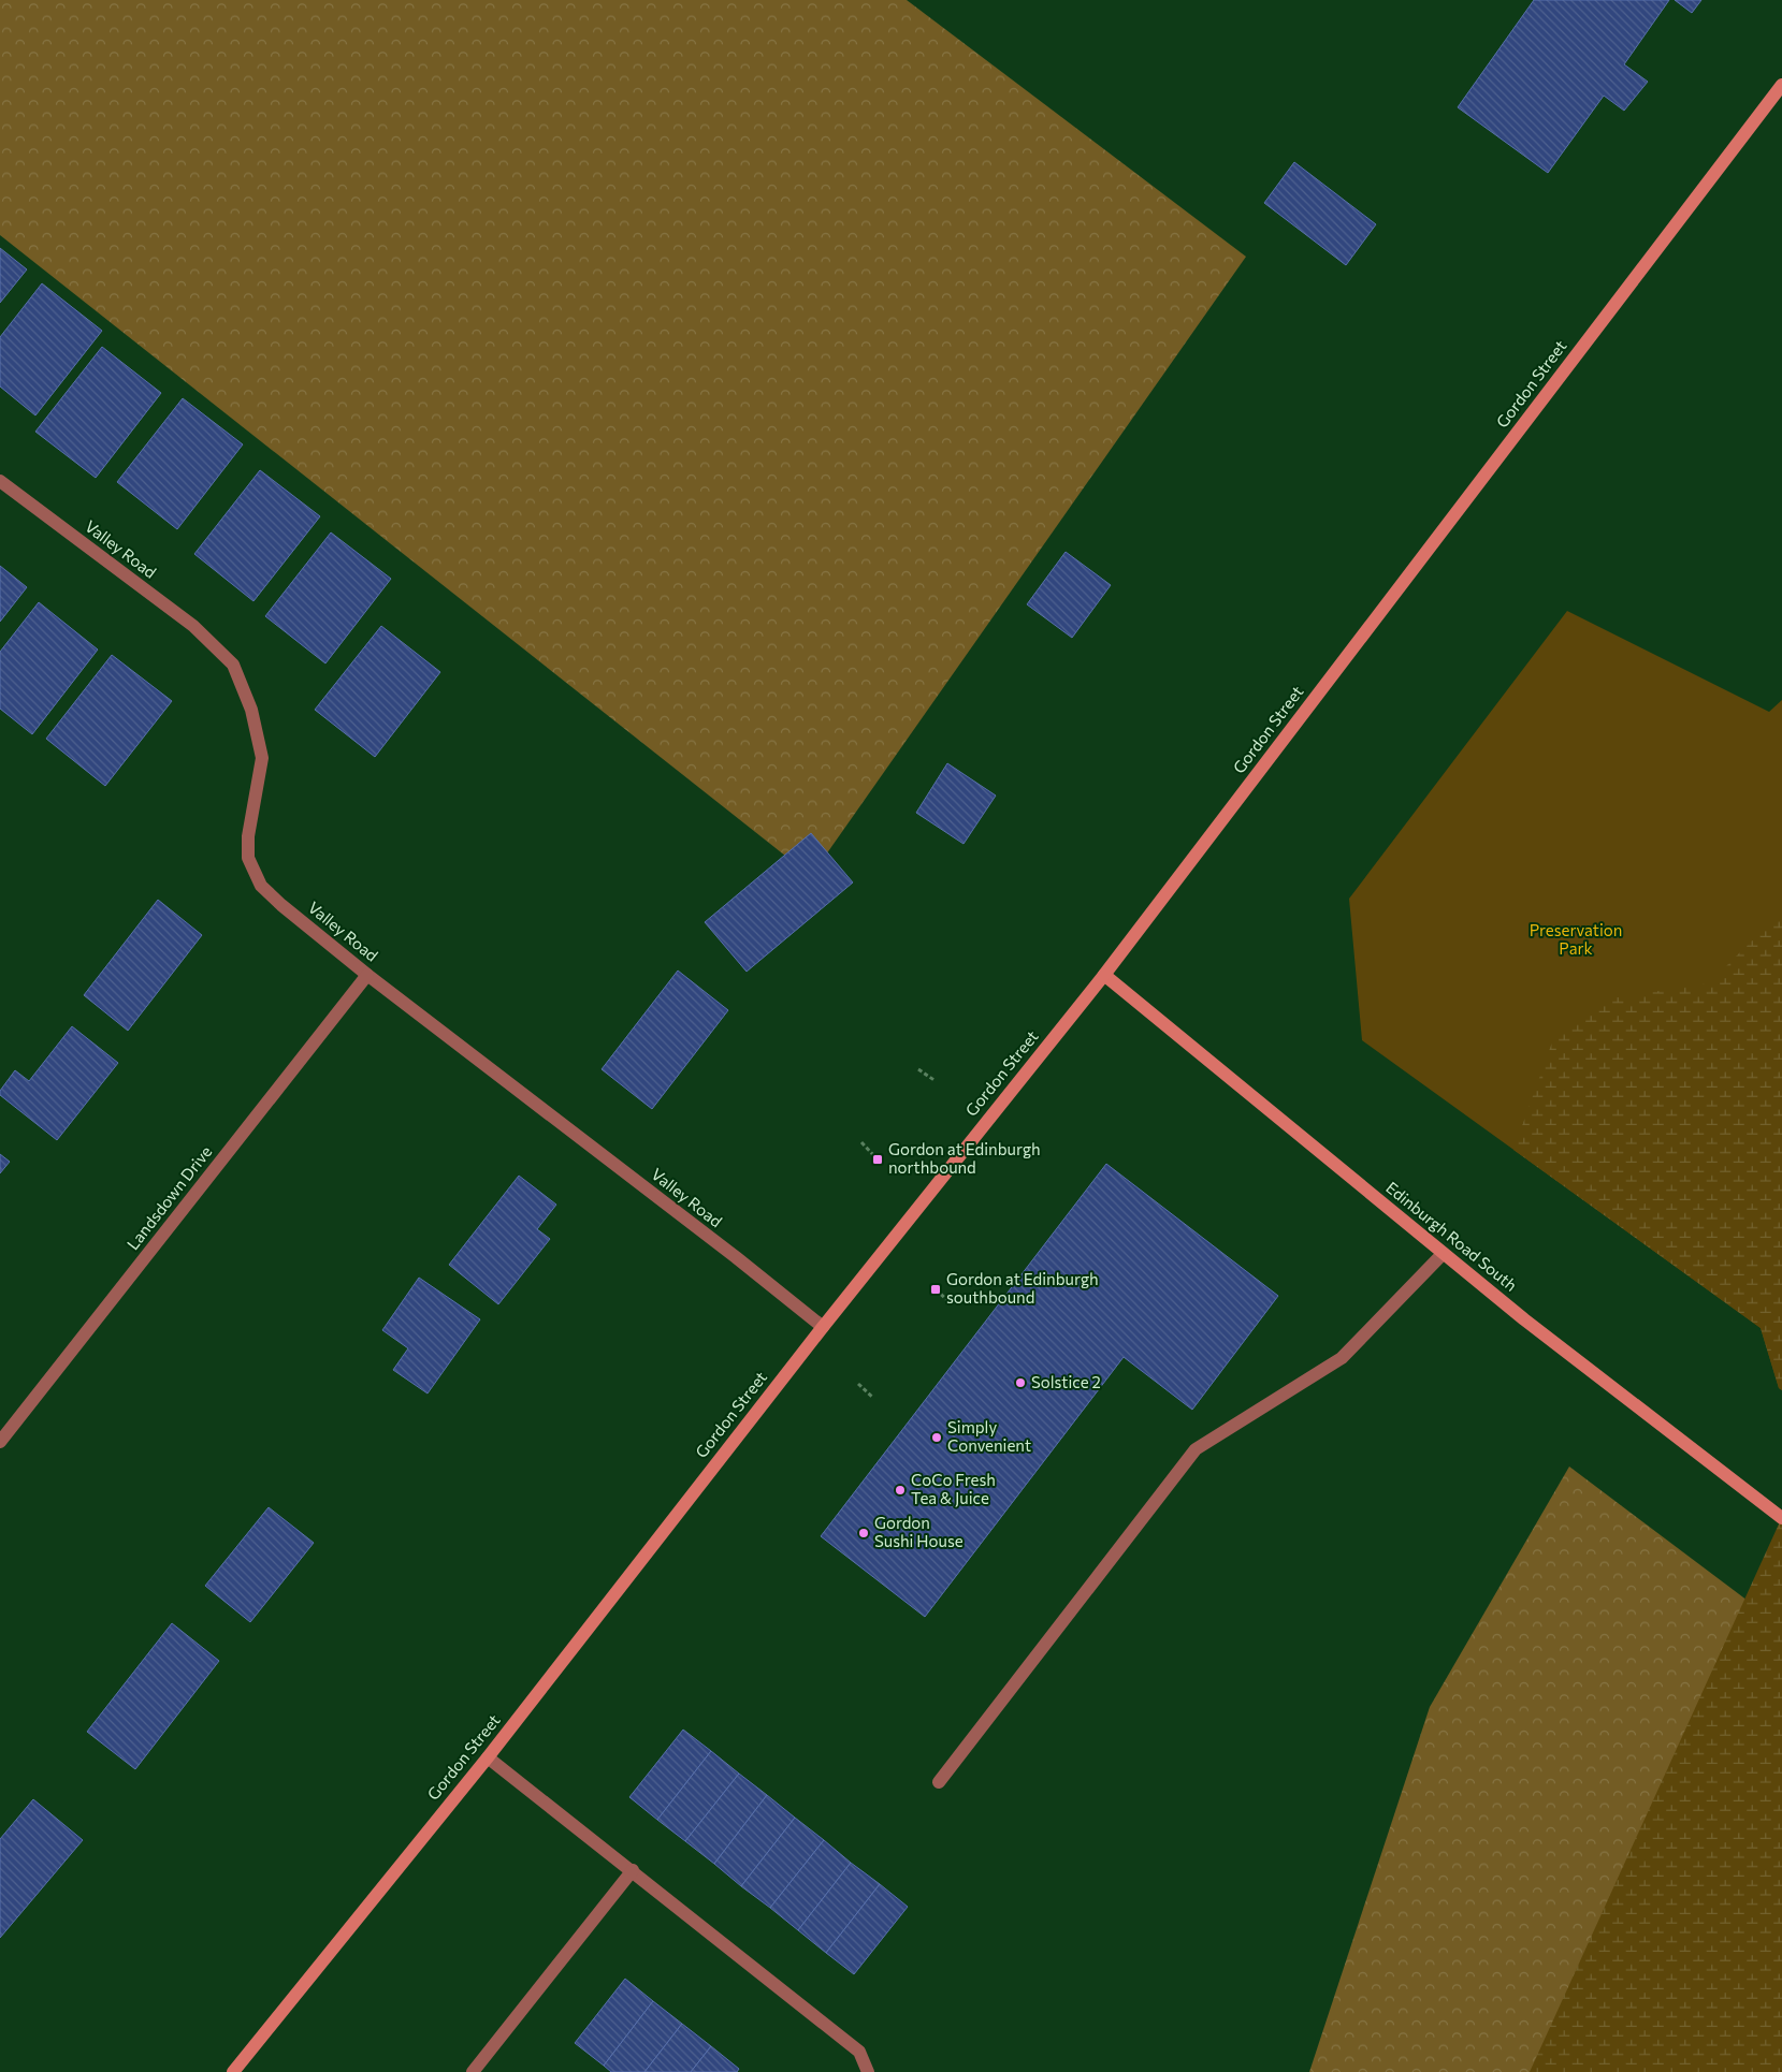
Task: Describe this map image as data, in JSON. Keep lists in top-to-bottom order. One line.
{"streets":{"main road":["Gordon Street","Edinburgh Road South"],"street":["Valley Road","Landsdown Drive"]},"crossings":[["Gordon Street","Valley Road"],["Gordon Street","Edinburgh Road South"],["Valley Road","Landsdown Drive"]],"parks":["Preservation Park"],"places":{"transit":["Gordon at Edinburgh northbound","Gordon at Edinburgh southbound"],"other":["Solstice 2","Simply Convenient","CoCo Fresh Tea & Juice","Gordon Sushi House"]}}
